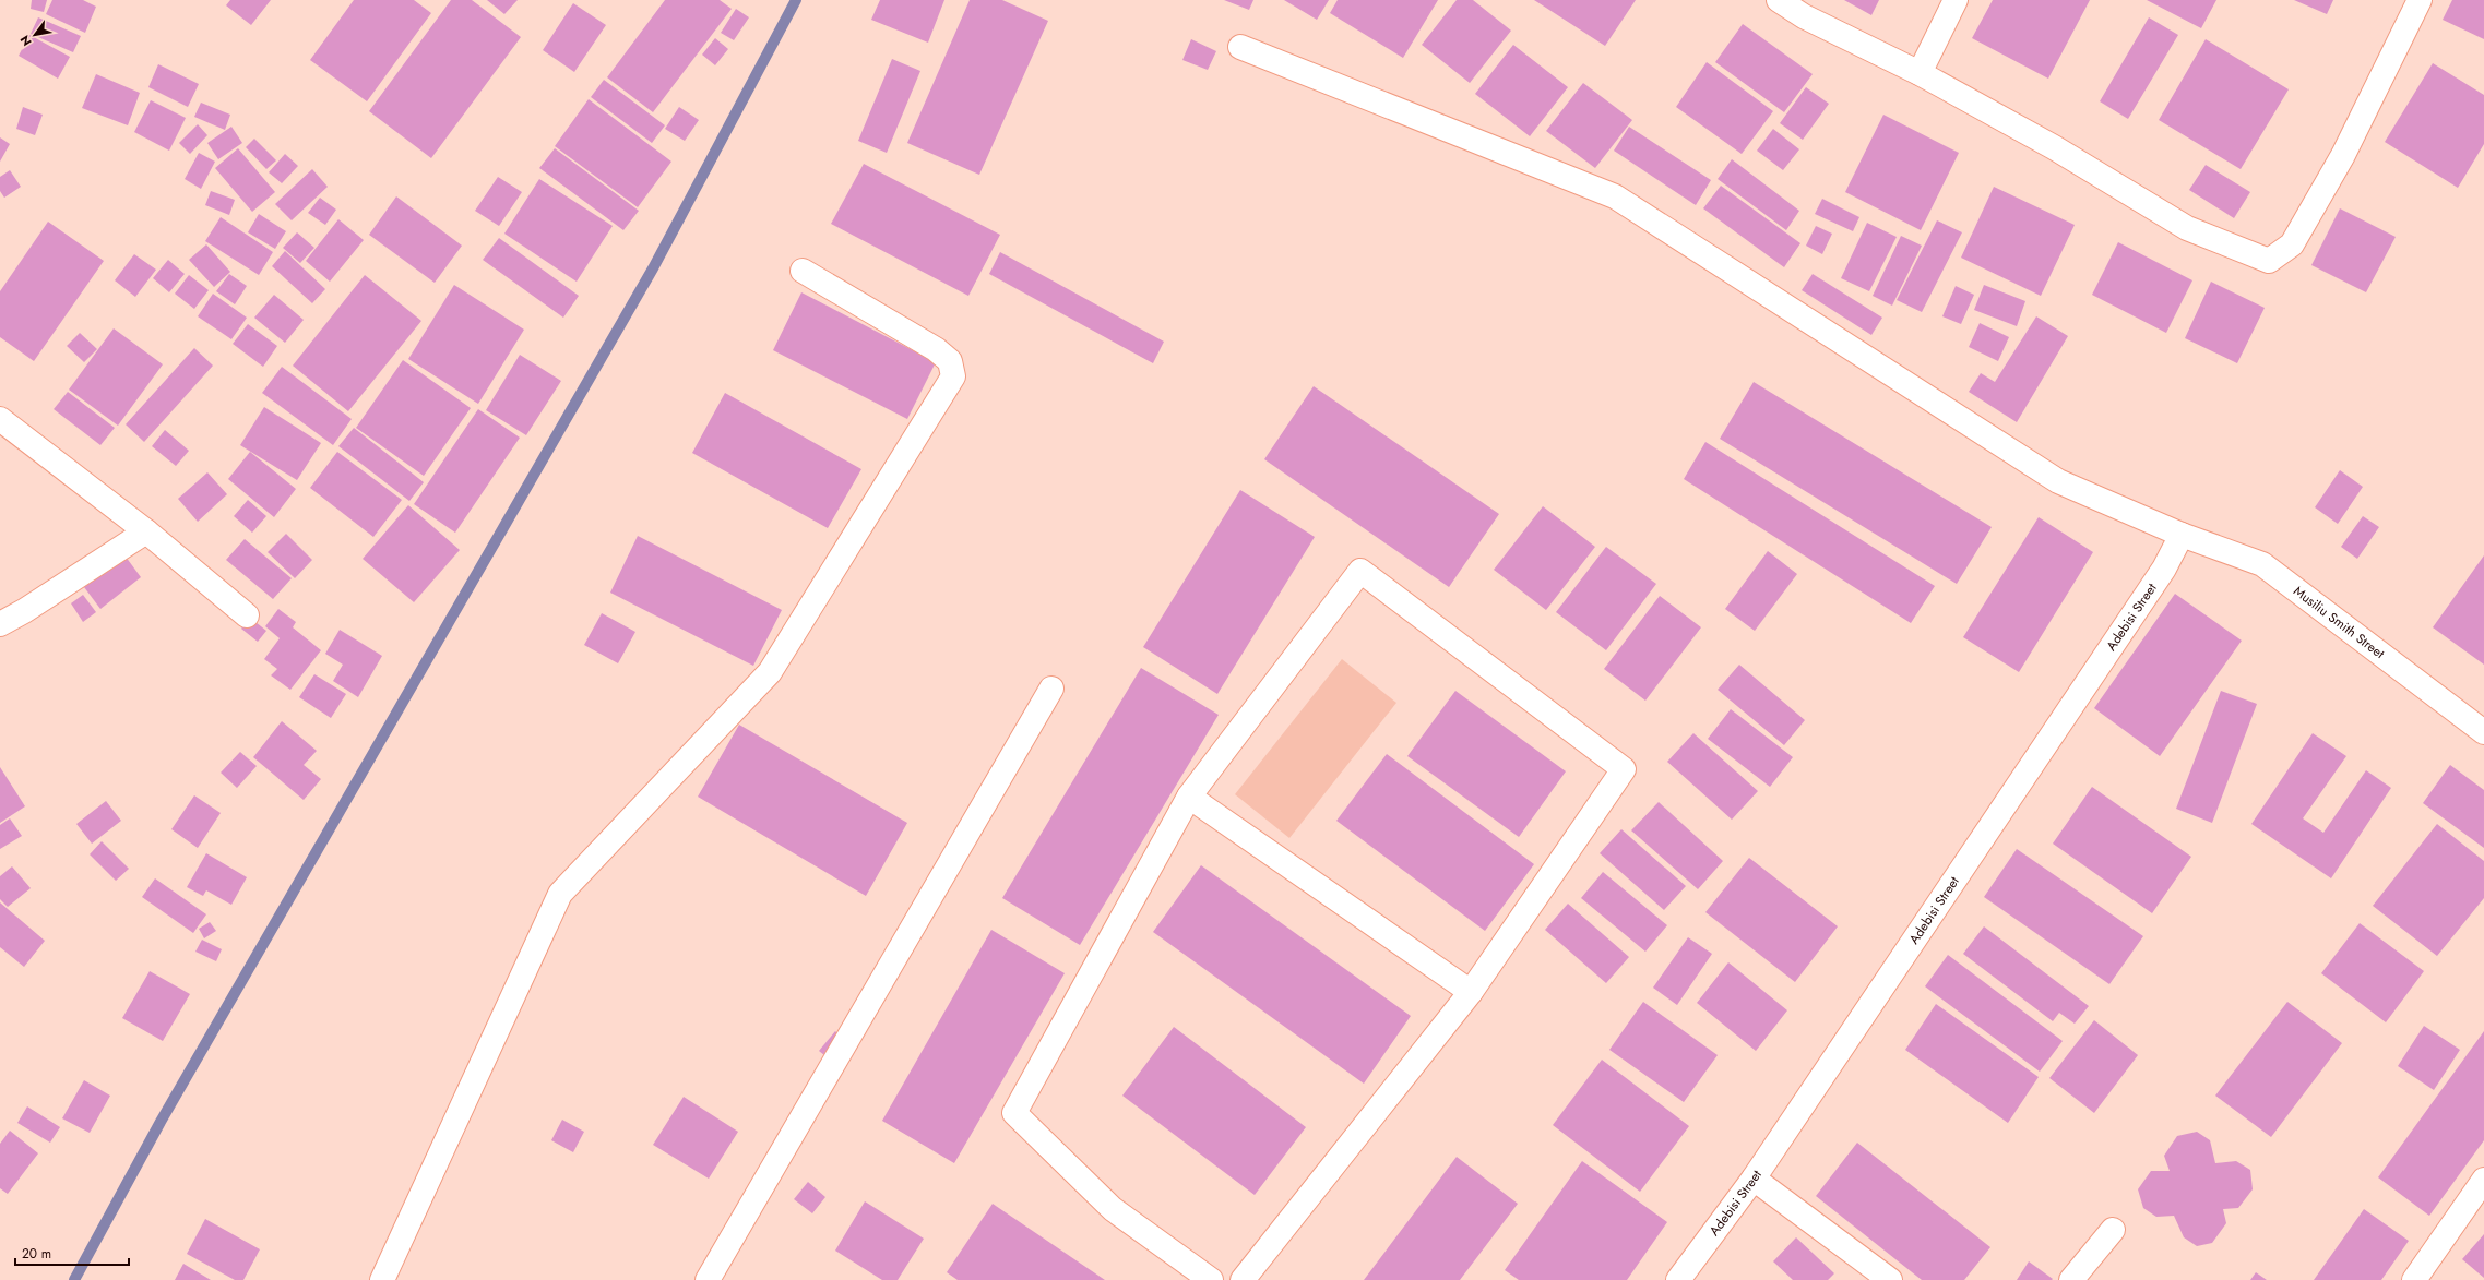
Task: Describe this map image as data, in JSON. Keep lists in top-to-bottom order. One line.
{"streets":{"street":["Adebisi Street","Musiliu Smith Street"]},"crossings":[["Adebisi Street","Musiliu Smith Street"]],"scale_bar":"20 m","north":"bottom left"}
